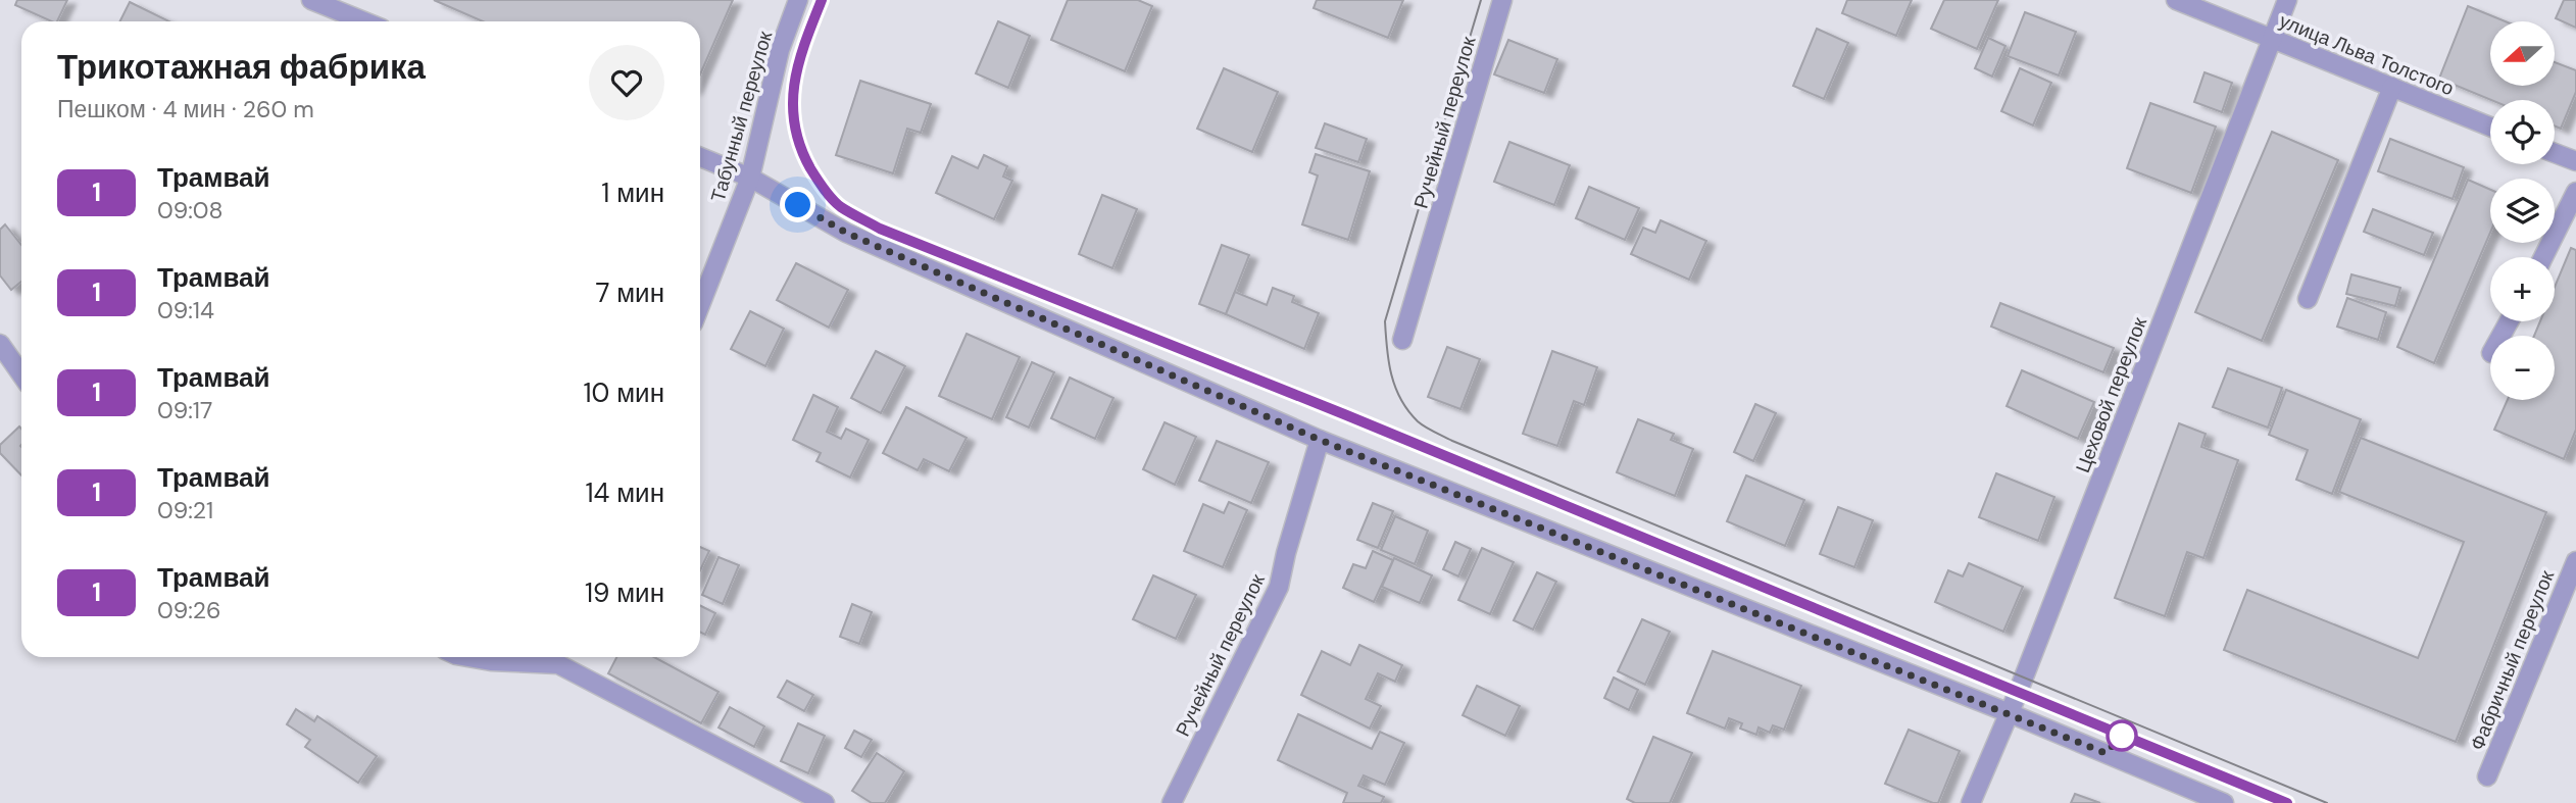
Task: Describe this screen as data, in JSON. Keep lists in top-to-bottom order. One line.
{"streets":{"street":["улица Льва Толстого","Табунный переулок","Ручейный переулок","Цеховой переулок","Фабричный переулок"]},"crossings":[["улица Льва Толстого","Цеховой переулок"]],"lines":["tram line 1"],"north":"left","page":{"map_buttons":["+","−"],"heading":["Трикотажная фабрика","Пешком · 4 мин · 260 m"],"list":[{"mark":"1","name":"Трамвай","note":"09:08","value":"1 мин"},{"mark":"1","name":"Трамвай","note":"09:14","value":"7 мин"},{"mark":"1","name":"Трамвай","note":"09:17","value":"10 мин"},{"mark":"1","name":"Трамвай","note":"09:21","value":"14 мин"},{"mark":"1","name":"Трамвай","note":"09:26","value":"19 мин"}]}}
